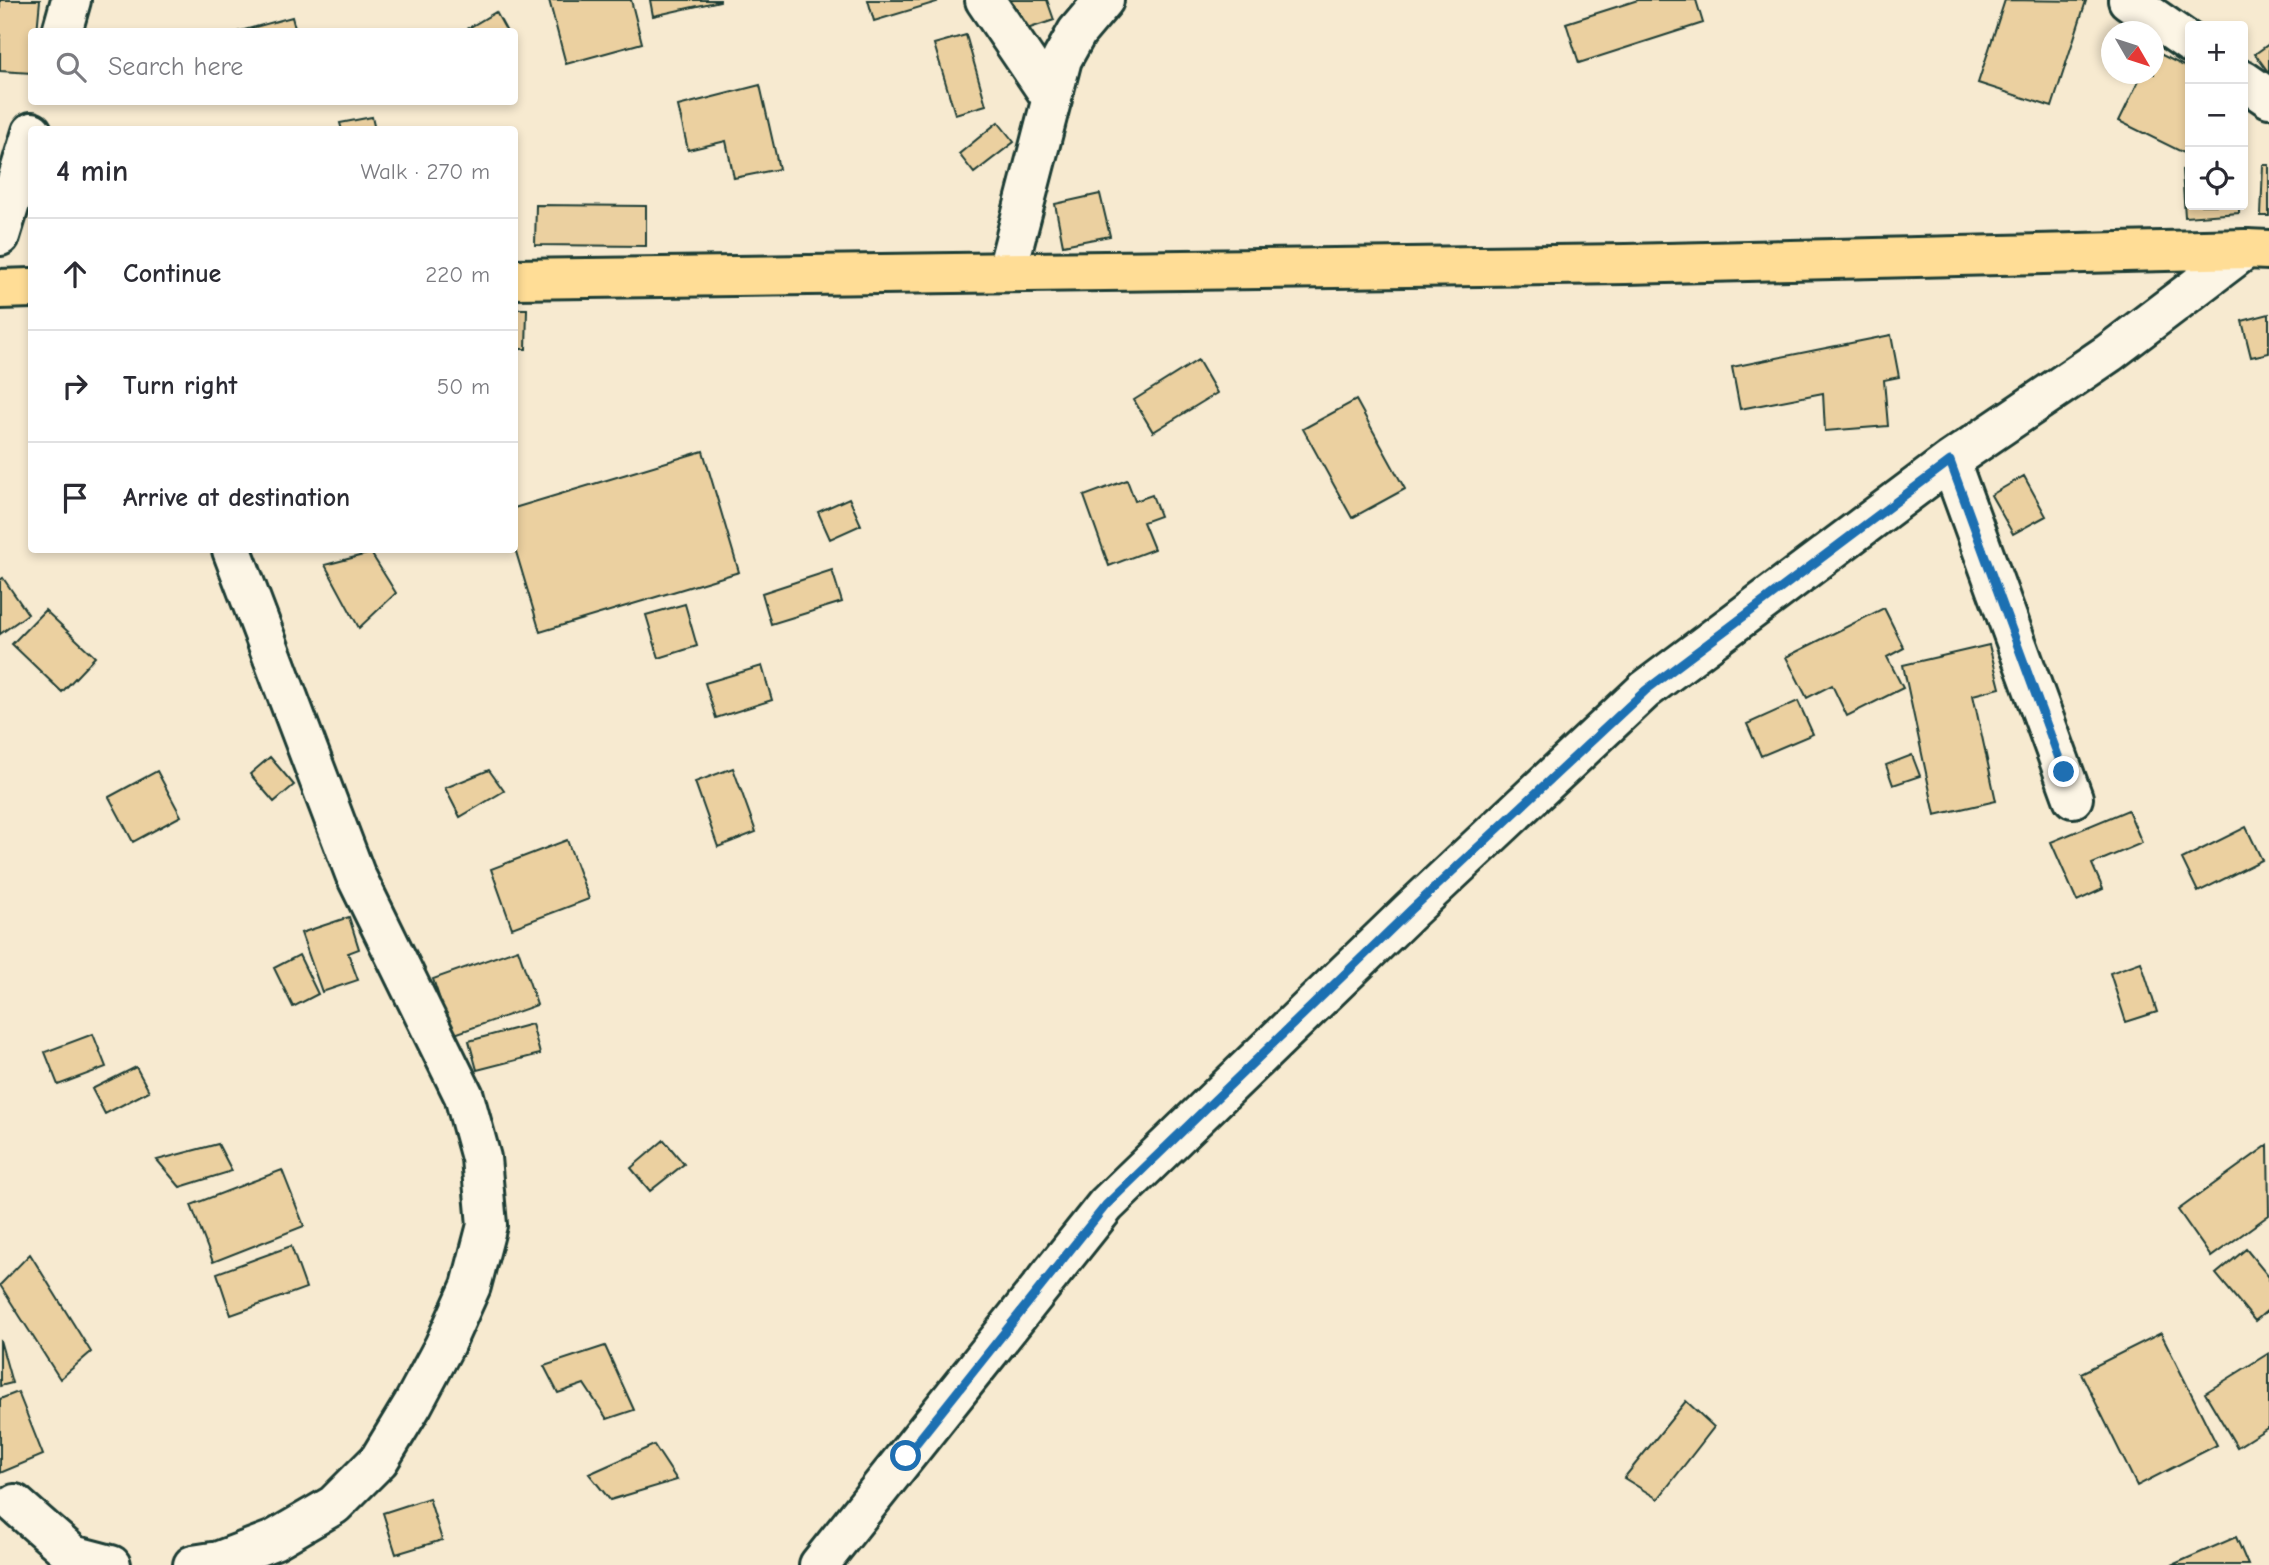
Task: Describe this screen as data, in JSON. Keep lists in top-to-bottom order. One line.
{"north":"bottom right","page":{"map_buttons":["+","−"],"search":"Search here","heading":["4 min","Walk · 270 m"],"list":[["Continue","220 m"],["Turn right","50 m"],"Arrive at destination"]}}
